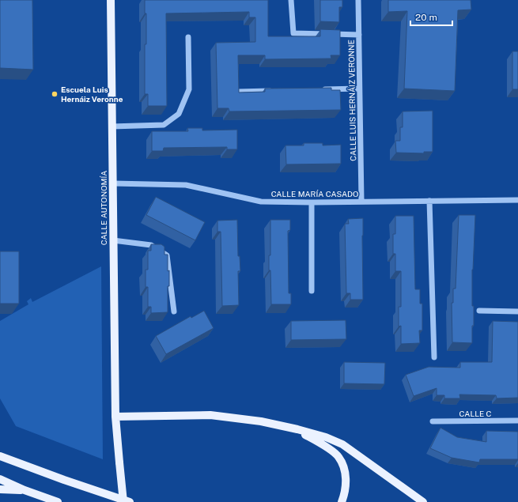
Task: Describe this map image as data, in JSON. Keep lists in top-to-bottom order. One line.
{"streets":{"main road":["CALLE AUTONOMÍA"],"street":["CALLE LUIS HERNÁIZ VERONNE","CALLE MARÍA CASADO","CALLE C"]},"crossings":[["CALLE LUIS HERNÁIZ VERONNE","CALLE MARÍA CASADO"],["CALLE MARÍA CASADO","CALLE AUTONOMÍA"]],"places":["Escuela Luis Hernáiz Veronne"],"scale_bar":"20 m"}
